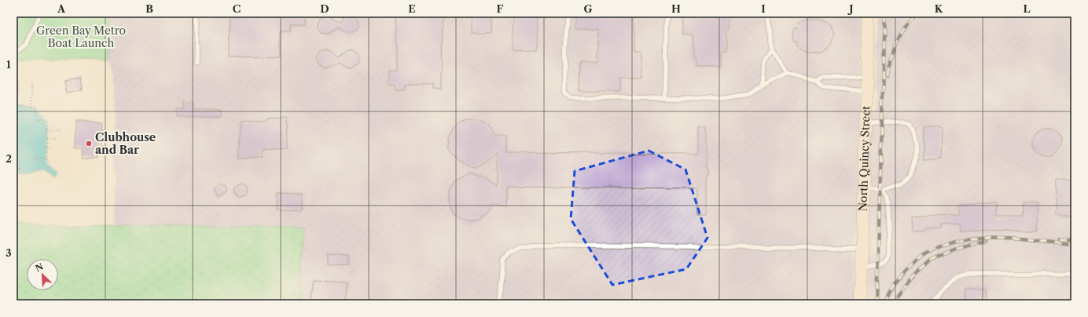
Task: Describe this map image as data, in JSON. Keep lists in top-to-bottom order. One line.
{"streets":{"street":["North Quincy Street"]},"parks":["Green Bay Metro Boat Launch"],"places":["Clubhouse and Bar"],"north":"top left","grid":{"columns":["A","B","C","D","E","F","G","H","I","J","K","L"],"rows":["1","2","3"]}}
